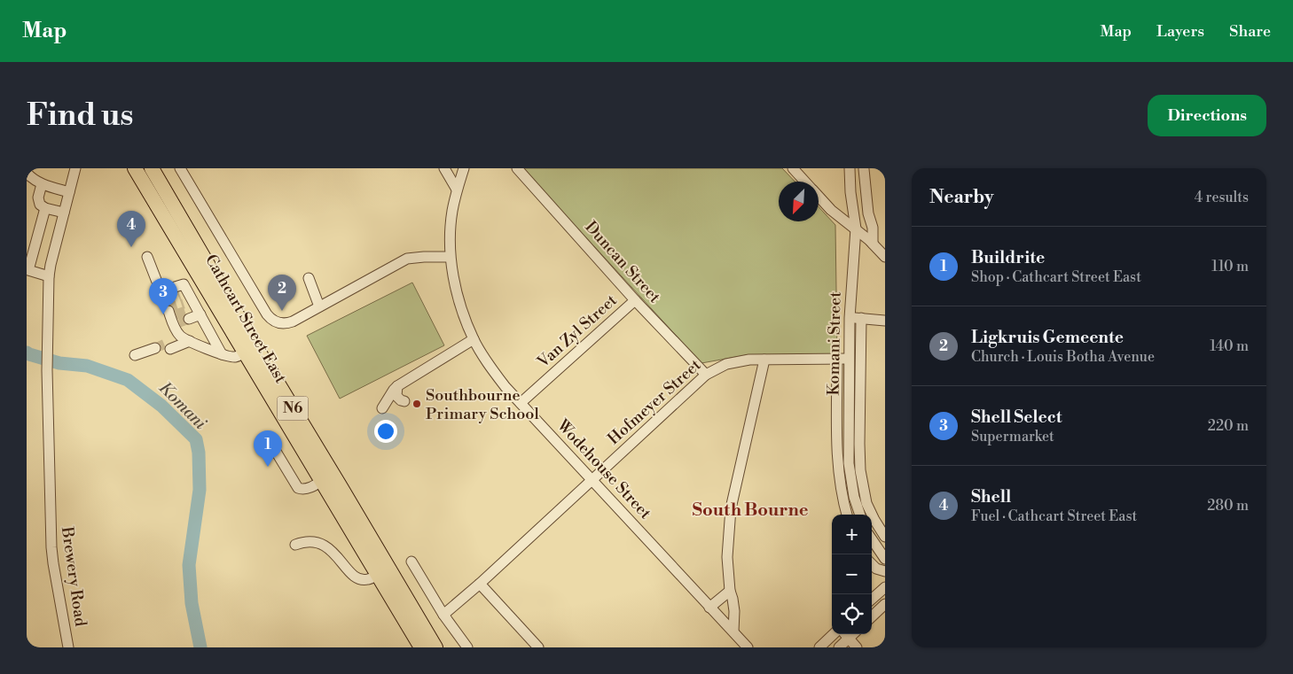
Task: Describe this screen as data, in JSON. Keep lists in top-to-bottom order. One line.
{"streets":{"highway":["Cathcart Street East","N6"],"street":["Duncan Street","Van Zyl Street","Komani Street","Hofmeyer Street","Wodehouse Street","Brewery Road"]},"crossings":[["Duncan Street","Van Zyl Street"],["Duncan Street","Hofmeyer Street"],["Van Zyl Street","Wodehouse Street"],["Komani Street","Hofmeyer Street"],["Hofmeyer Street","Wodehouse Street"]],"districts":["South Bourne"],"water":["Komani"],"places":["Southbourne Primary School"],"north":"bottom left","page":{"header":"Map","nav":["Map","Layers","Share"],"buttons":"Directions","title":"Find us","heading":["Nearby","4 results"],"pins":["4","2","3","1"],"list":[{"mark":"1","name":"Buildrite","note":"Shop · Cathcart Street East","value":"110 m"},{"mark":"2","name":"Ligkruis Gemeente","note":"Church · Louis Botha Avenue","value":"140 m"},{"mark":"3","name":"Shell Select","note":"Supermarket","value":"220 m"},{"mark":"4","name":"Shell","note":"Fuel · Cathcart Street East","value":"280 m"}],"map_buttons":["+","−"]}}
